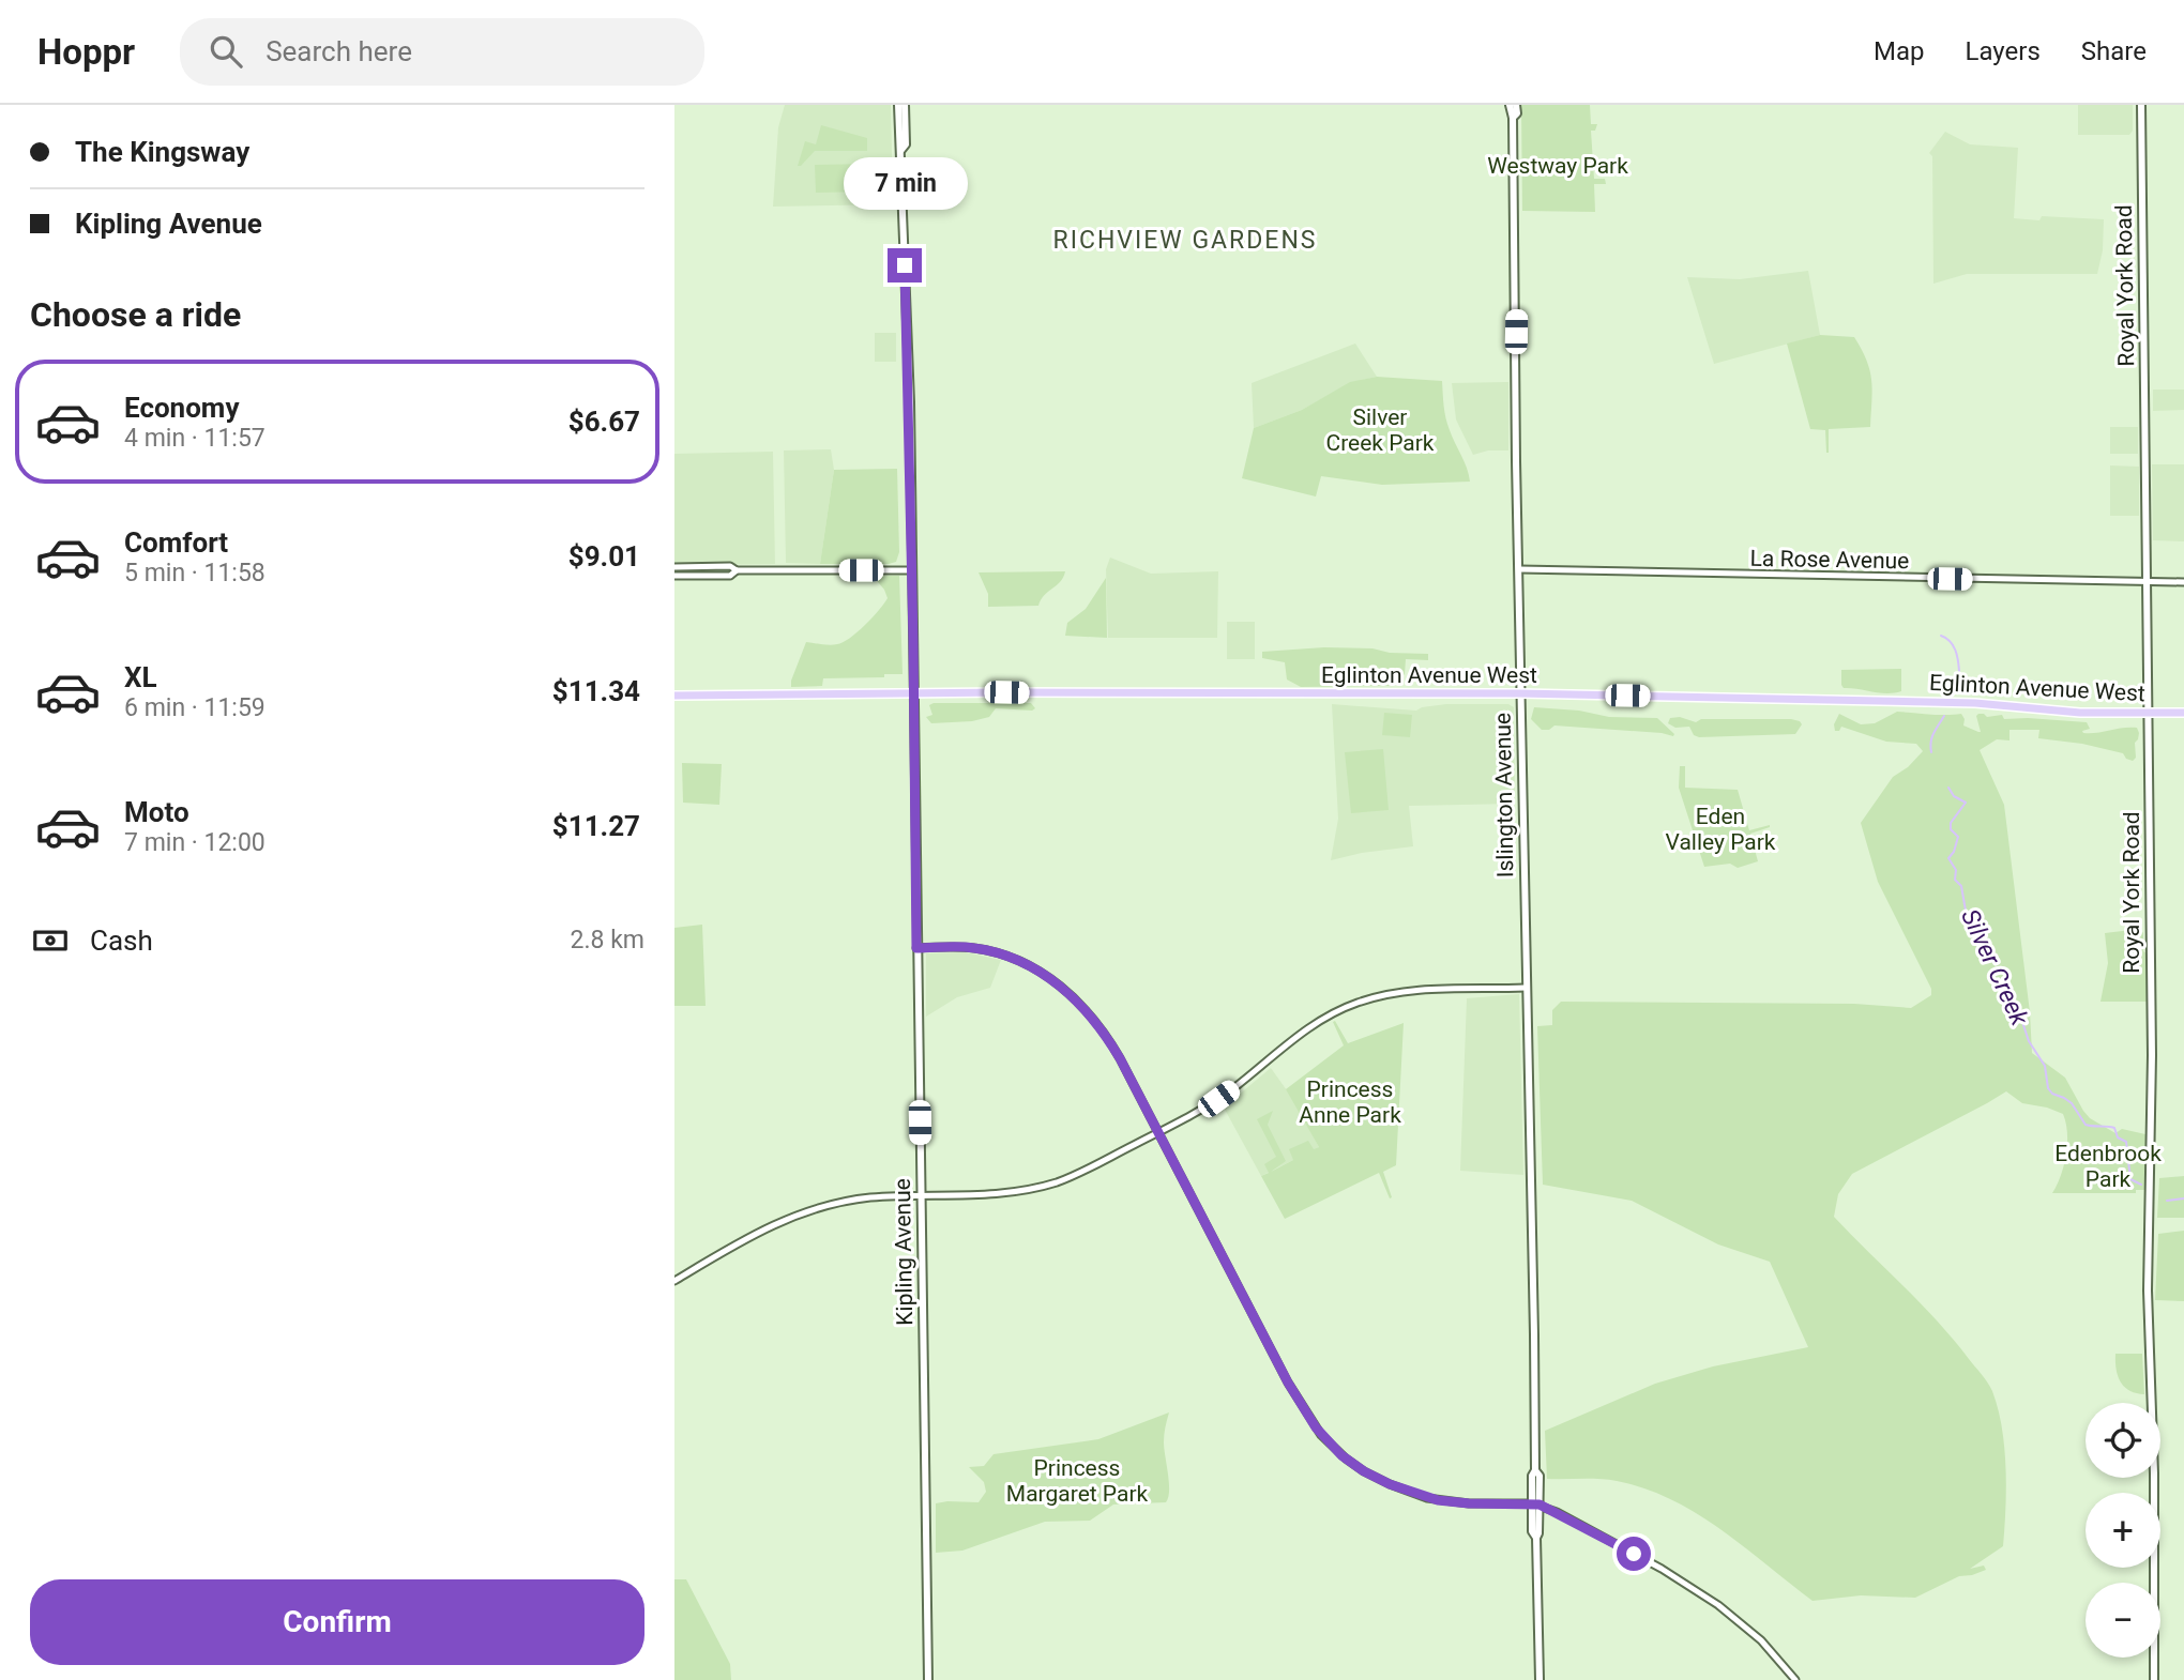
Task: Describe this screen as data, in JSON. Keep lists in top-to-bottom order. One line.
{"streets":{"main road":["Royal York Road","Eglinton Avenue West","Islington Avenue","Kipling Avenue"],"street":["La Rose Avenue"]},"crossings":[["Royal York Road","La Rose Avenue"],["Royal York Road","Eglinton Avenue West"],["La Rose Avenue","Islington Avenue"],["Eglinton Avenue West","Islington Avenue"],["Eglinton Avenue West","Kipling Avenue"]],"districts":["RICHVIEW GARDENS"],"water":["Silver Creek"],"parks":["Westway Park","Silver Creek Park","Eden Valley Park","Princess Anne Park","Edenbrook Park","Princess Margaret Park"],"page":{"header":"Hoppr","search":"Search here","nav":["Map","Layers","Share"],"banner":["The Kingsway","Kipling Avenue"],"bubble":"7 min","heading":"Choose a ride","list":[{"name":"Economy","note":"4 min · 11:57","value":"$6.67"},{"name":"Comfort","note":"5 min · 11:58","value":"$9.01"},{"name":"XL","note":"6 min · 11:59","value":"$11.34"},{"name":"Moto","note":"7 min · 12:00","value":"$11.27"}],"pay":["Cash","2.8 km"],"map_buttons":["+","−"],"buttons":"Confirm"}}
